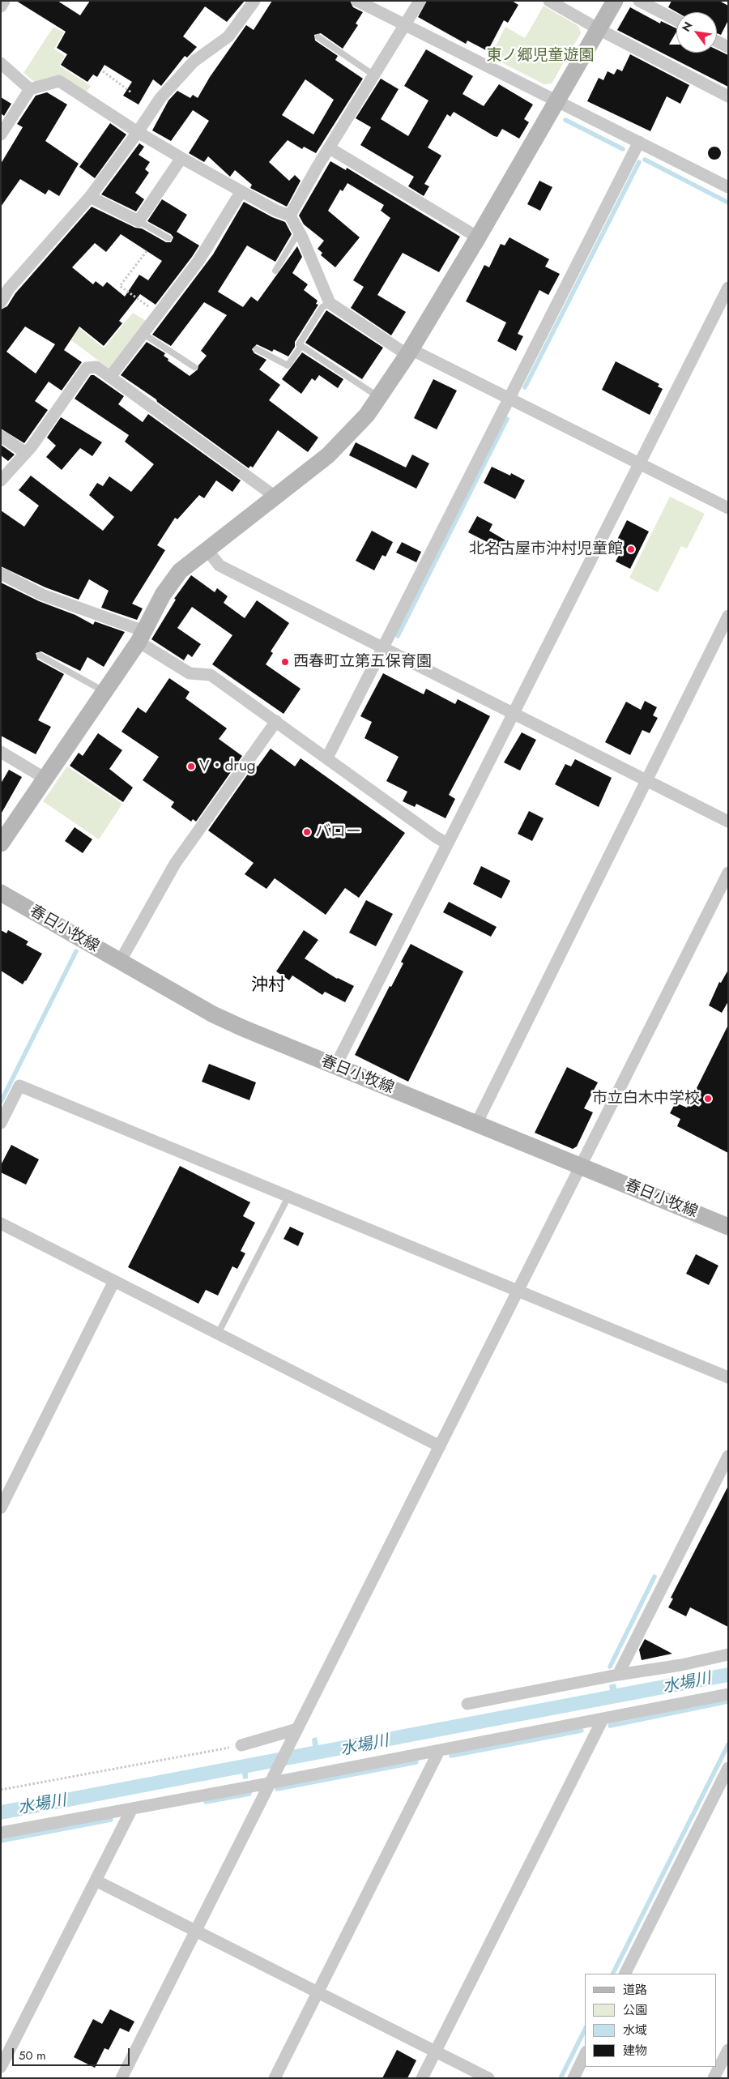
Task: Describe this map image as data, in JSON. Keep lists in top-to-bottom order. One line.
{"streets":{"street":["春日小牧線"]},"districts":["沖村"],"water":["水場川"],"parks":["東ノ郷児童遊園"],"places":["北名古屋市沖村児童館","西春町立第五保育園","V・drug","バロー","市立白木中学校"],"legend":["道路","公園","水域","建物"],"scale_bar":"50 m","north":"top left"}
